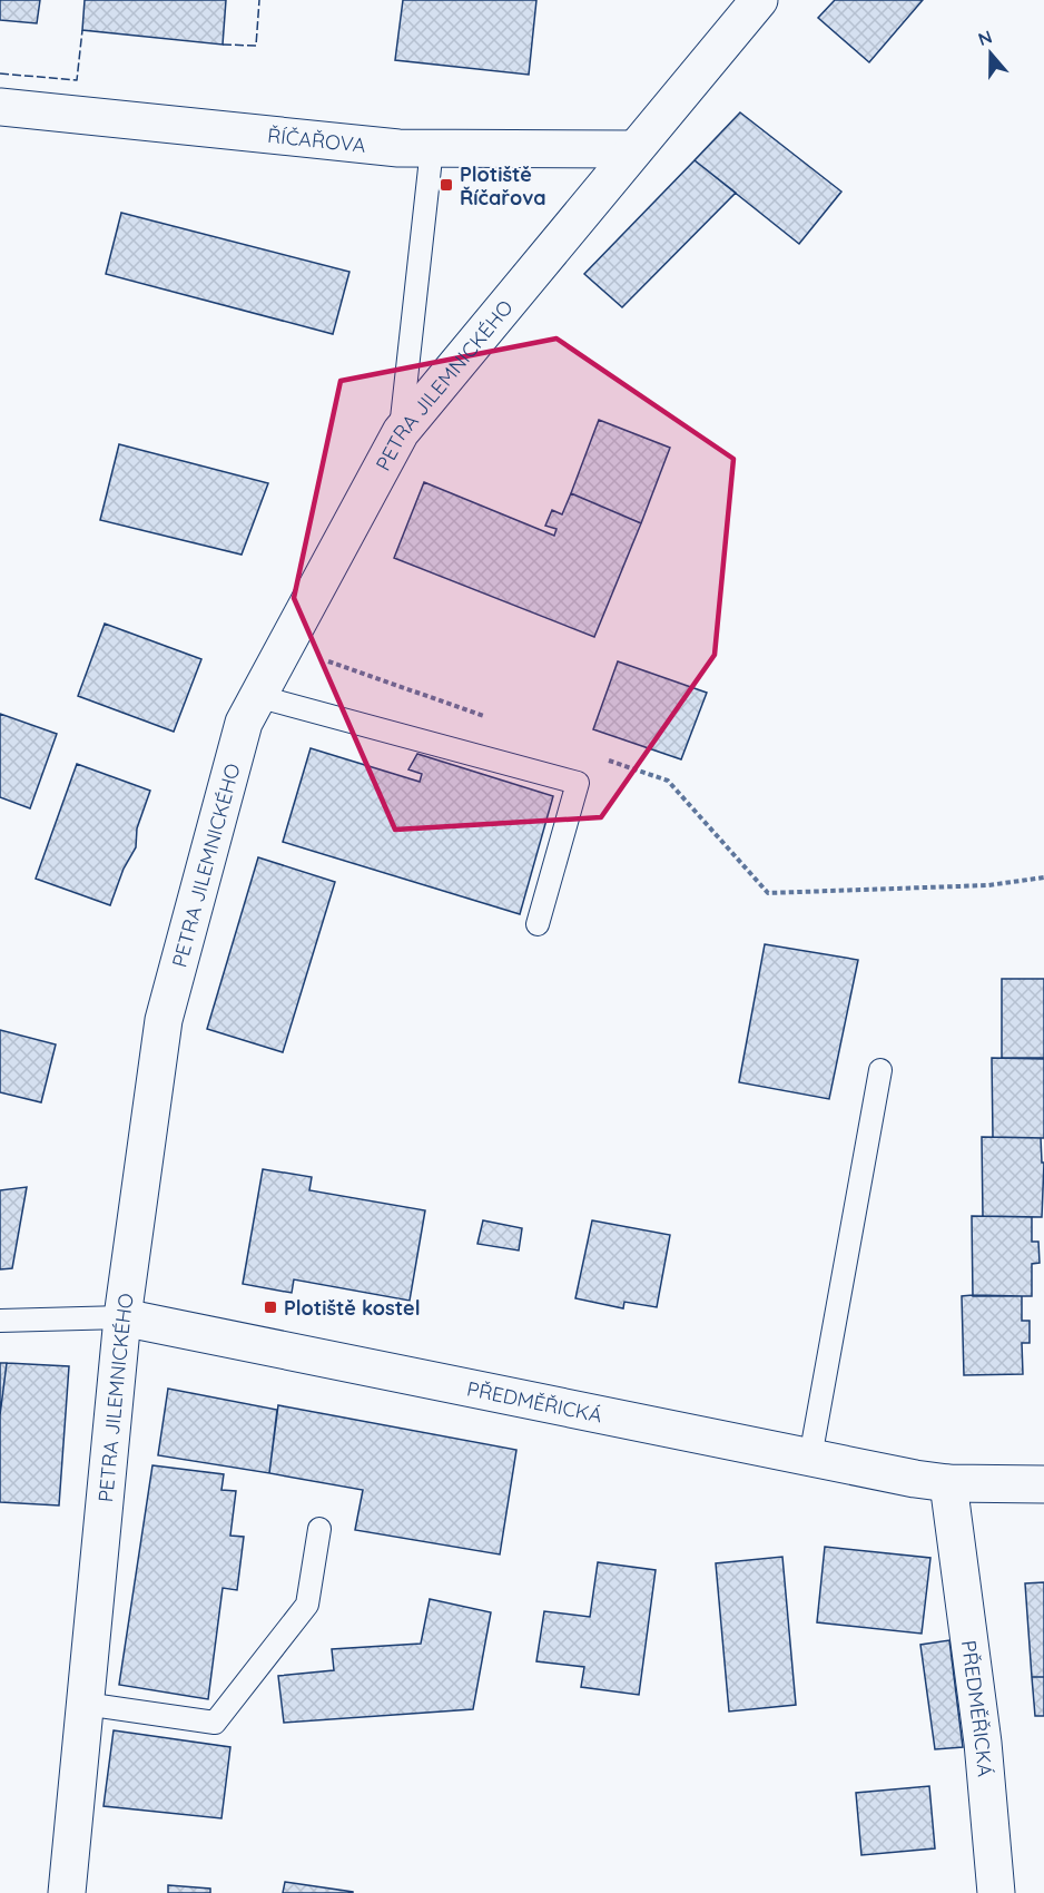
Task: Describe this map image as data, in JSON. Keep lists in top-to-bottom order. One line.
{"streets":{"street":["ŘÍČAŘOVA","PETRA JILEMNICKÉHO","PŘEDMĚŘICKÁ"]},"crossings":[["ŘÍČAŘOVA","PETRA JILEMNICKÉHO"],["PETRA JILEMNICKÉHO","PŘEDMĚŘICKÁ"]],"places":{"transit":["Plotiště Říčařova","Plotiště kostel"]},"north":"top"}
